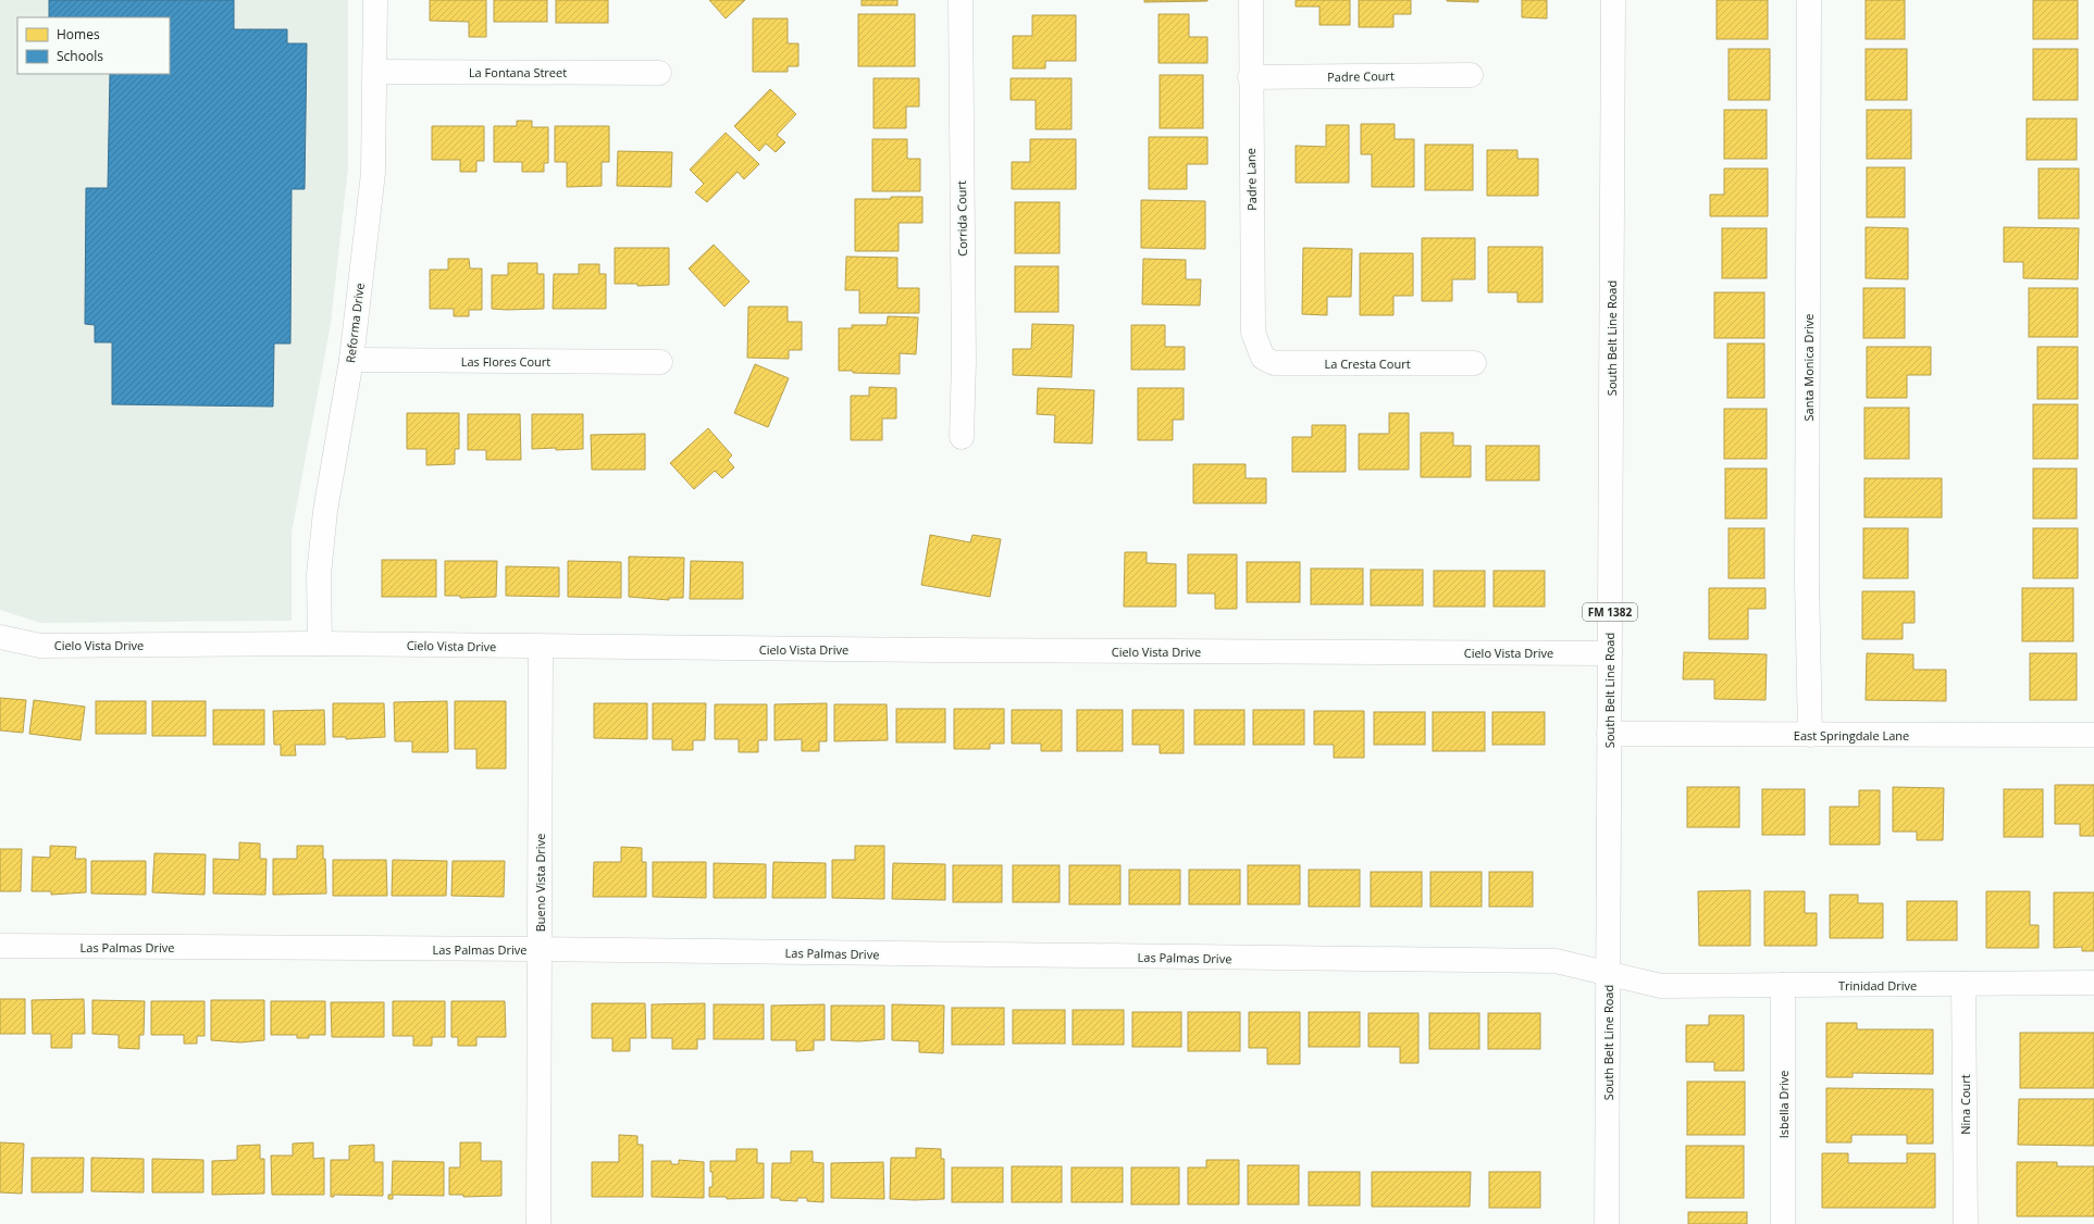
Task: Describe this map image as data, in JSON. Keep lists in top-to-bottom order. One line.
{"streets":{"street":["La Fontana Street","Padre Court","Padre Lane","Corrida Court","Reforma Drive","South Belt Line Road","Las Flores Court","La Cresta Court","Santa Monica Drive","FM 1382","Cielo Vista Drive","East Springdale Lane","Bueno Vista Drive","Las Palmas Drive","Trinidad Drive","Isbella Drive","Nina Court"]},"crossings":[["La Fontana Street","Reforma Drive"],["Padre Court","Padre Lane"],["Padre Lane","La Cresta Court"],["Reforma Drive","Las Flores Court"],["Reforma Drive","Cielo Vista Drive"],["South Belt Line Road","Cielo Vista Drive"],["South Belt Line Road","East Springdale Lane"],["South Belt Line Road","Las Palmas Drive"],["Santa Monica Drive","East Springdale Lane"],["Cielo Vista Drive","Bueno Vista Drive"],["Bueno Vista Drive","Las Palmas Drive"],["Las Palmas Drive","Trinidad Drive"],["Trinidad Drive","Isbella Drive"],["Trinidad Drive","Nina Court"]],"legend":["Homes","Schools"]}
